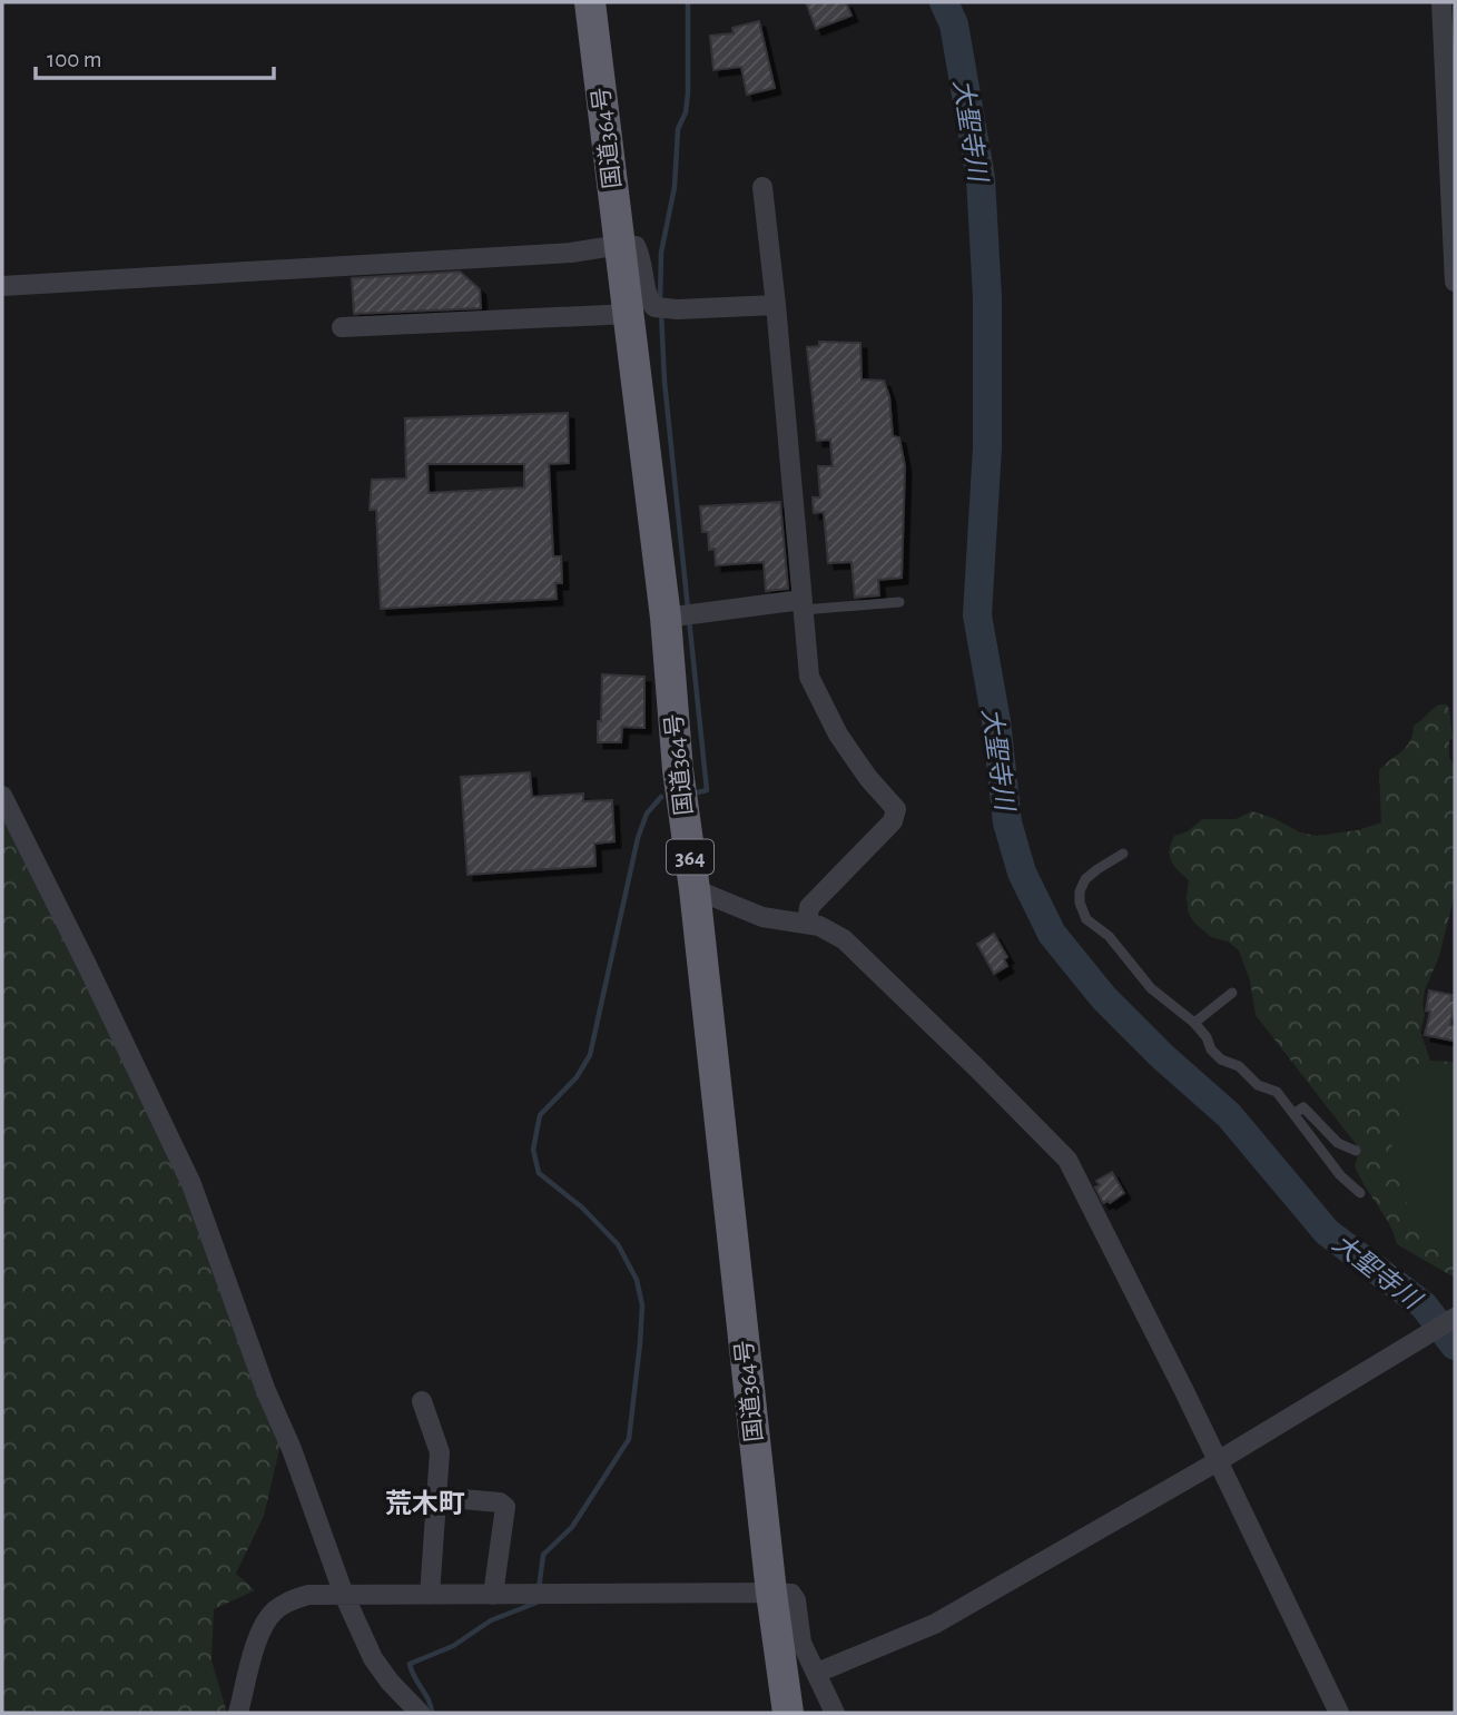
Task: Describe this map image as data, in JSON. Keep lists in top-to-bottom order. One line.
{"streets":{"highway":["国道364号","364"]},"districts":["荒木町"],"water":["大聖寺川"],"scale_bar":"100 m"}
